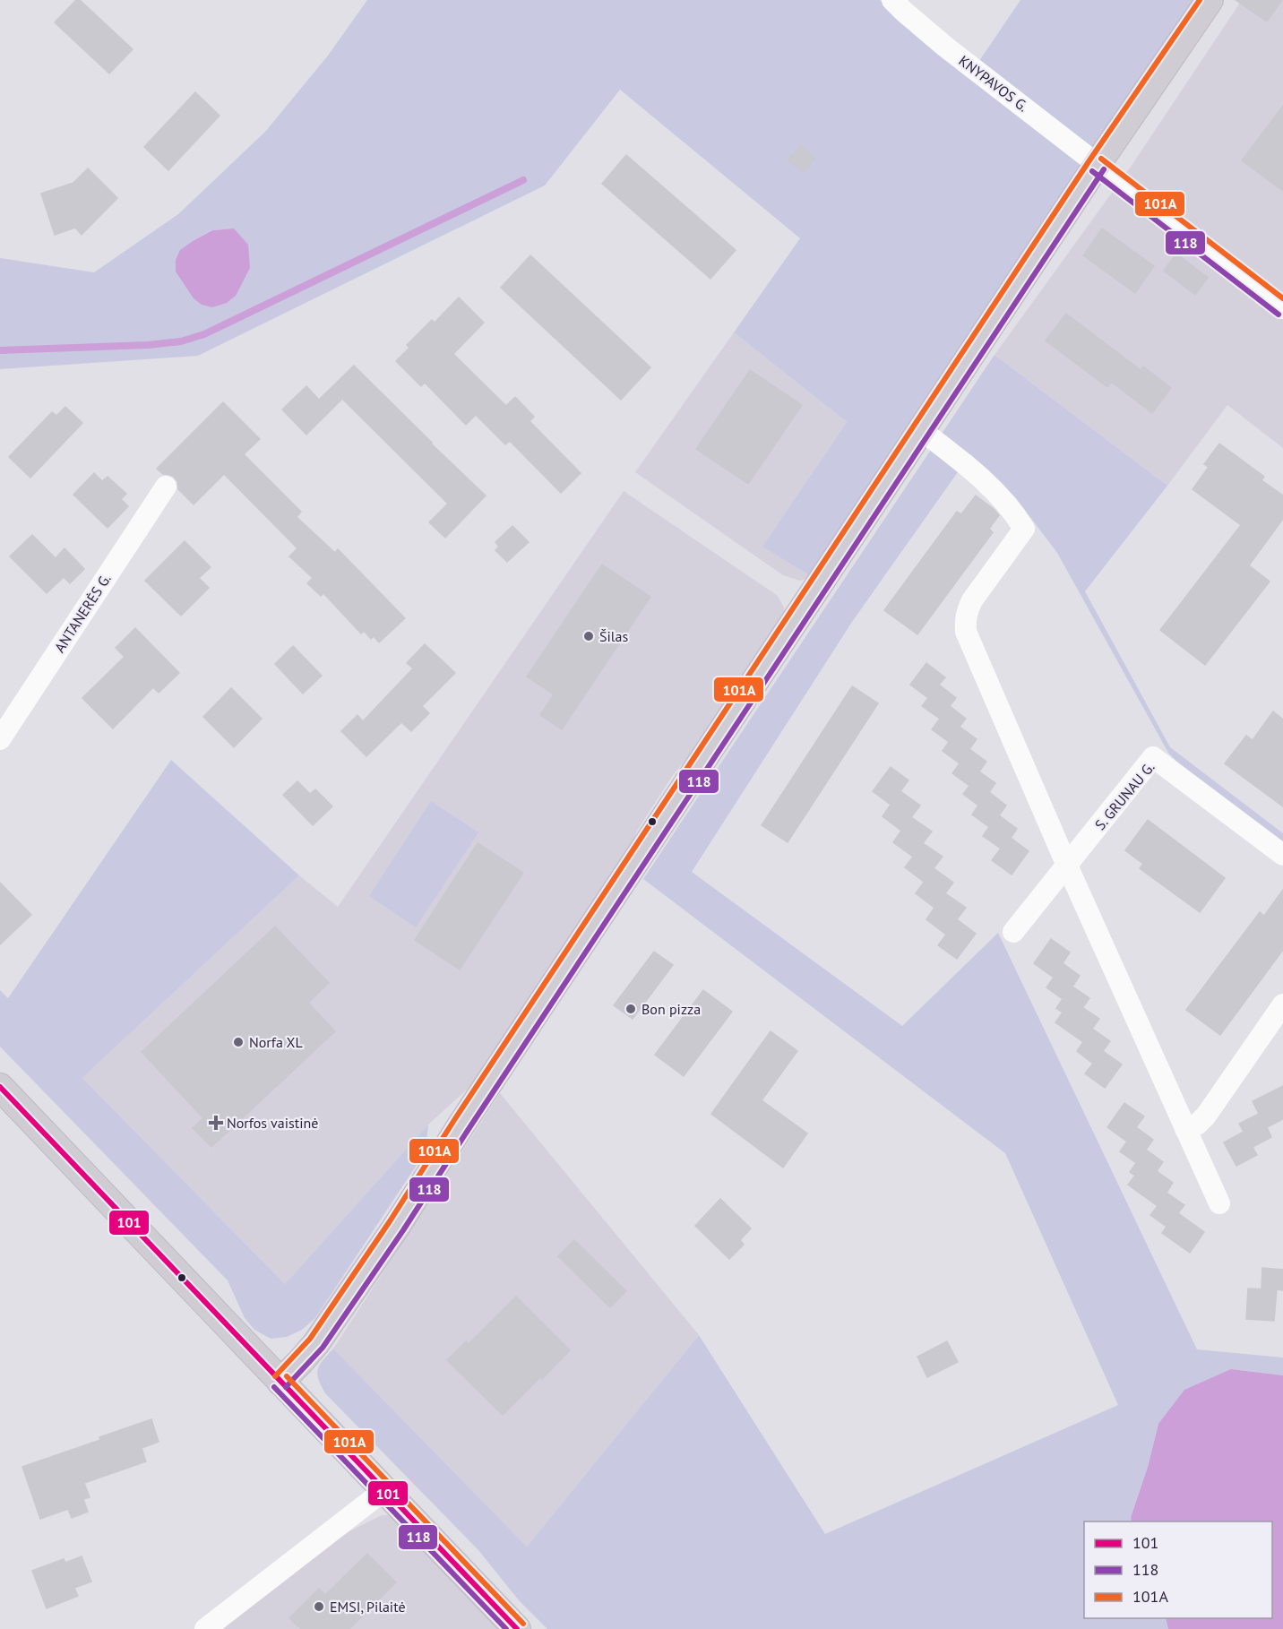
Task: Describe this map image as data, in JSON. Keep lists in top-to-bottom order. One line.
{"streets":{"street":["KNYPAVOS G.","ANTANERĖS G.","S. GRUNAU G."]},"places":{"other":["Šilas","Bon pizza","Norfa XL","EMSI, Pilaitė"],"health":["Norfos vaistinė"]},"lines":["transit line 101A","transit line 118","transit line 101"],"legend":["101","118","101A"]}
